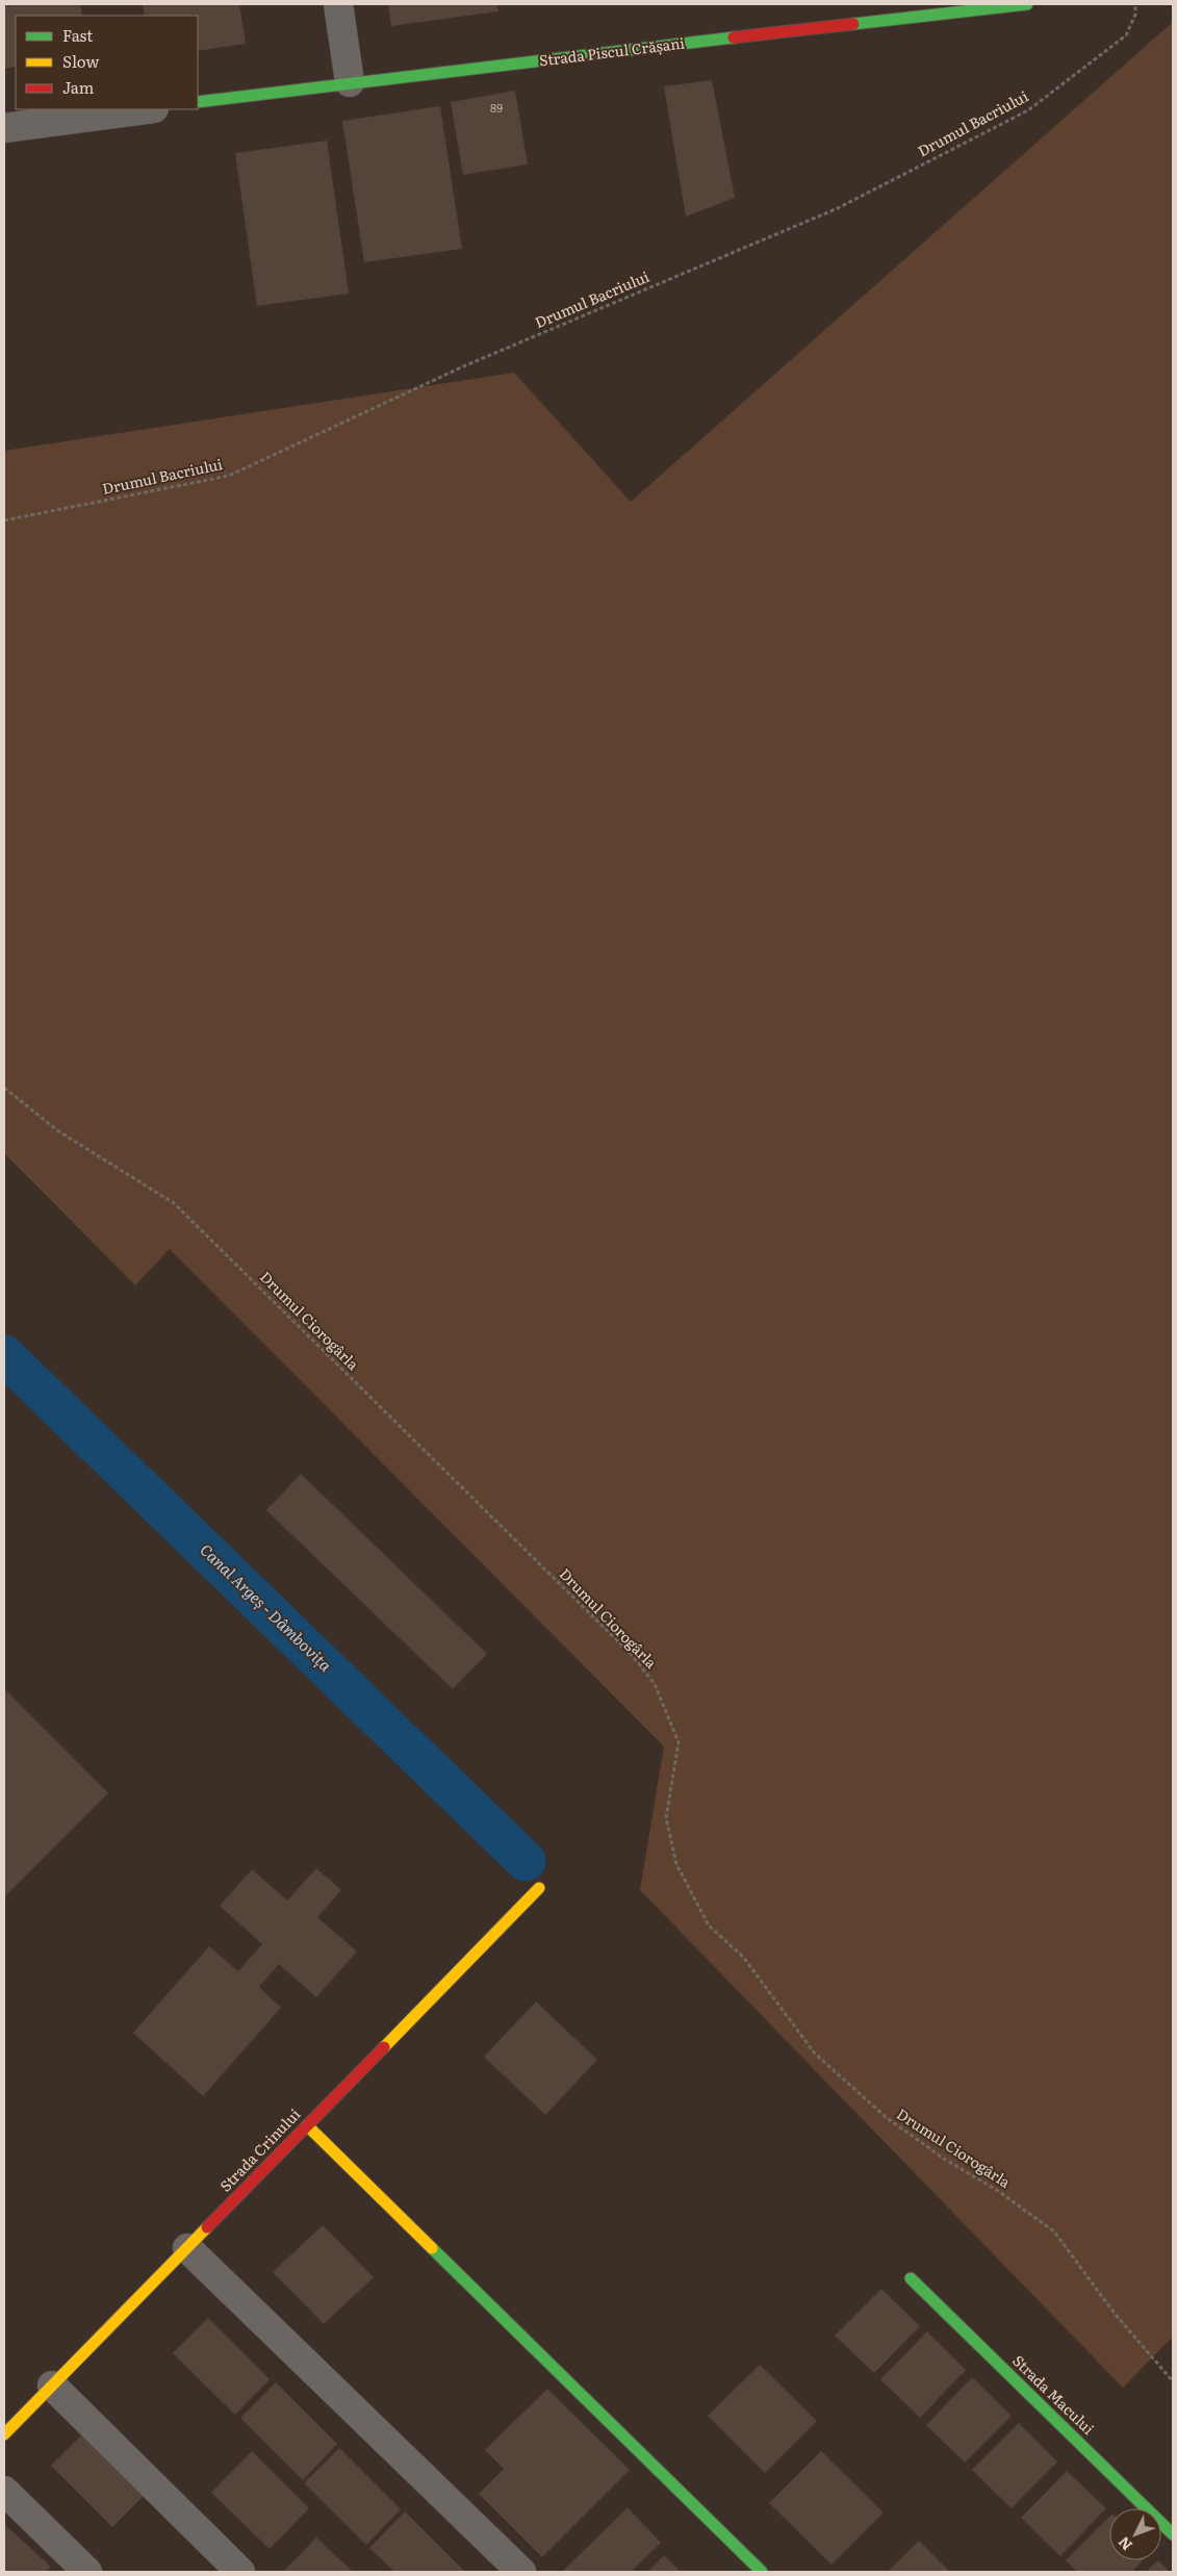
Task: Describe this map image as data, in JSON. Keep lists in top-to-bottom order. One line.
{"streets":{"street":["Strada Piscul Crășani","Strada Crinului","Strada Macului"],"path":["Drumul Bacriului","Drumul Ciorogârla"]},"water":["Canal Argeș - Dâmbovița"],"house_numbers":["89"],"legend":["Fast","Slow","Jam"],"north":"bottom left"}
